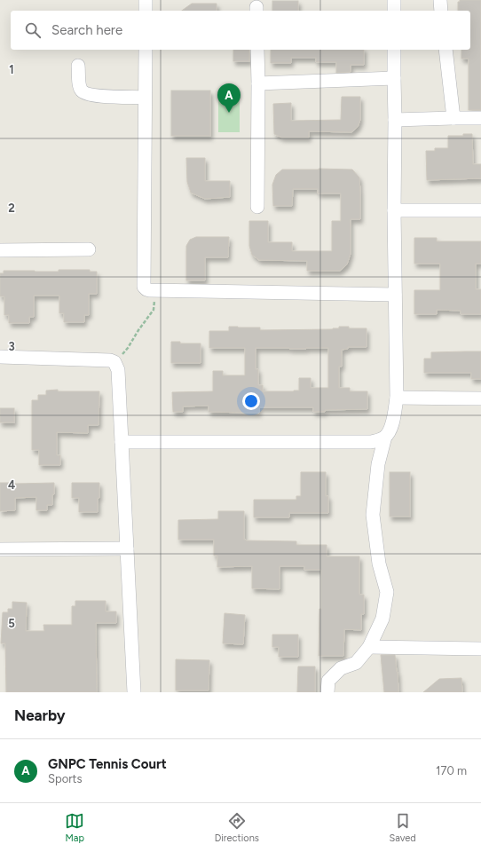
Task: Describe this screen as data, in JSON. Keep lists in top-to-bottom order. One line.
{"page":{"search":"Search here","pins":"A","heading":"Nearby","list":[{"mark":"A","name":"GNPC Tennis Court","note":"Sports","value":"170 m"}],"nav":["Map","Directions","Saved"]},"grid":{"rows":["1","2","3","4","5"]}}
